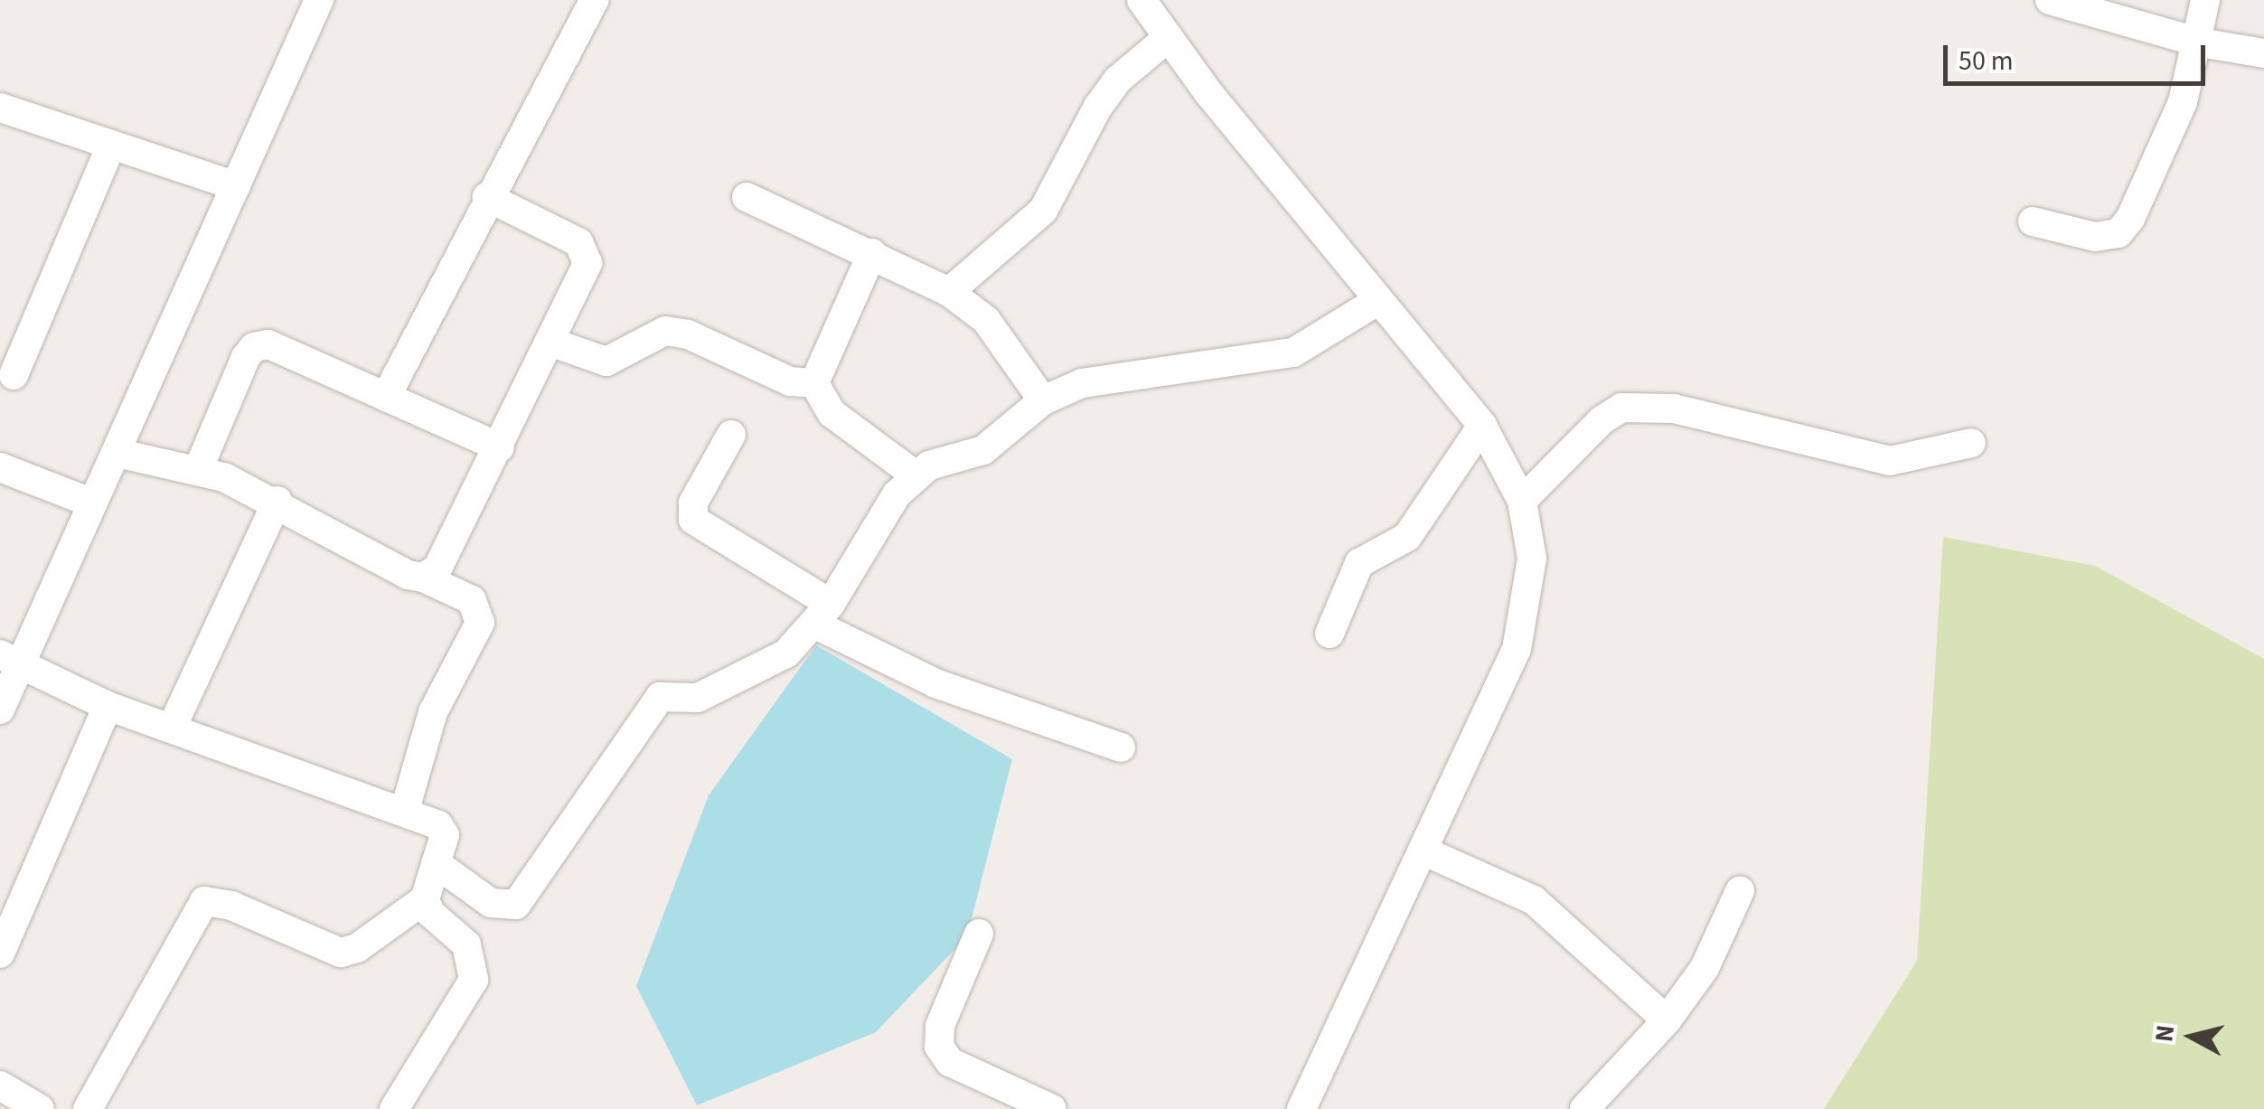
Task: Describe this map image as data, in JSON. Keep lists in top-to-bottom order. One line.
{"scale_bar":"50 m","north":"left"}
